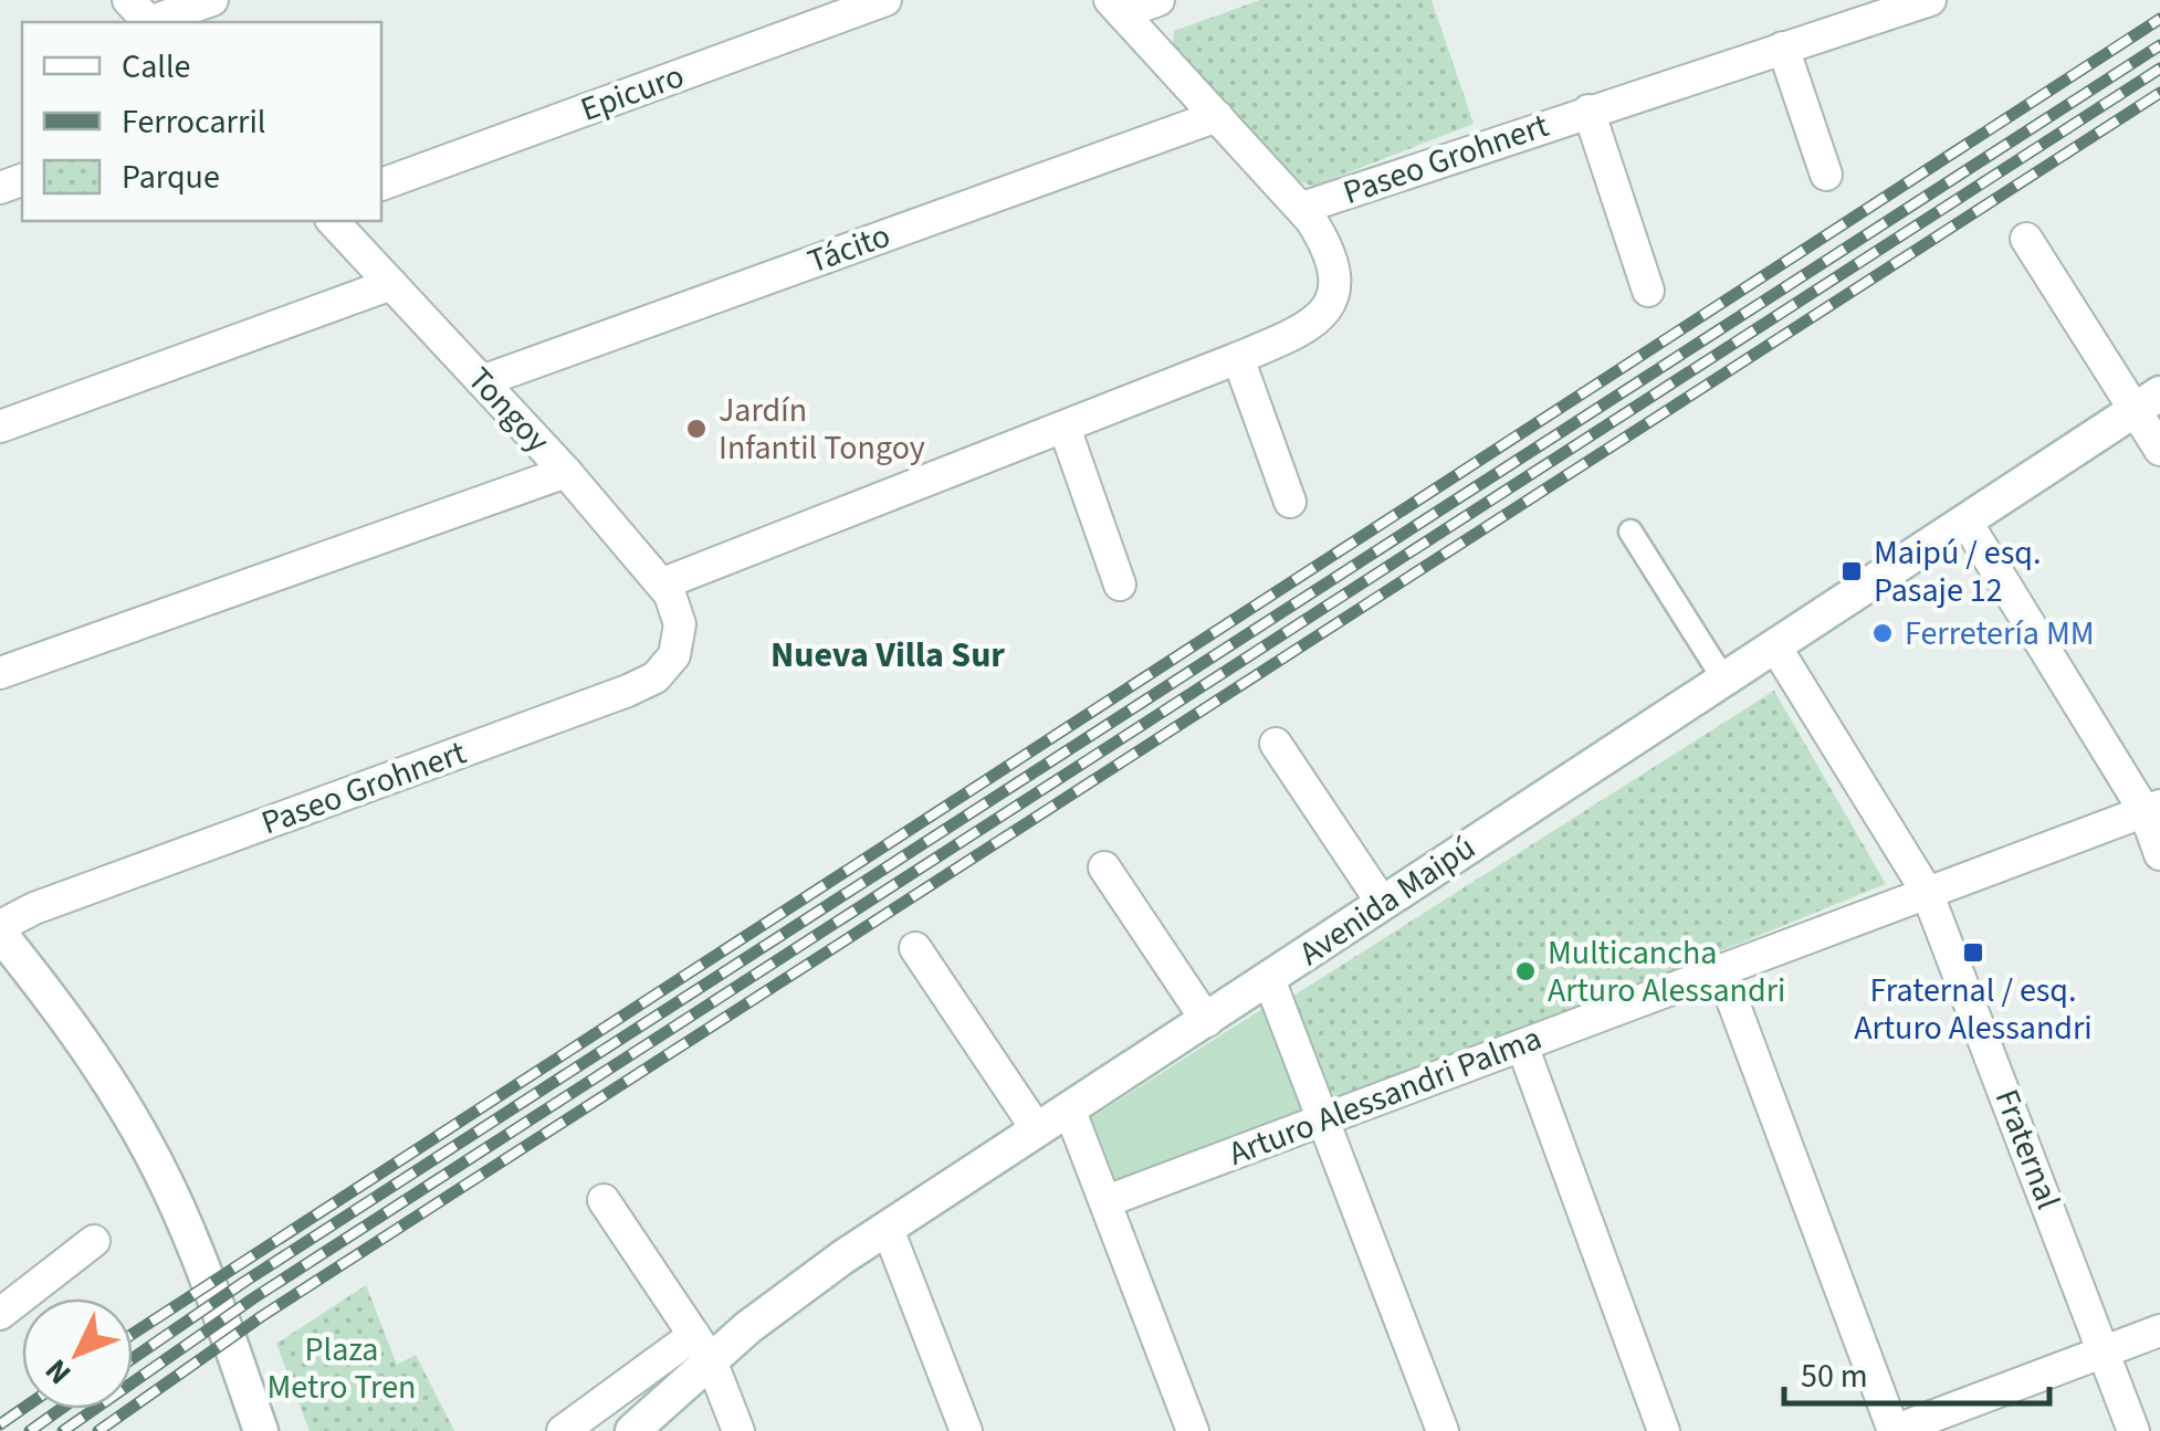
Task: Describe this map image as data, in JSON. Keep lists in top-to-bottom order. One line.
{"streets":{"main road":["Avenida Maipú"],"street":["Epicuro","Paseo Grohnert","Tácito","Tongoy","Arturo Alessandri Palma","Fraternal"]},"crossings":[["Paseo Grohnert","Tongoy"],["Tácito","Tongoy"],["Avenida Maipú","Fraternal"],["Arturo Alessandri Palma","Fraternal"]],"districts":["Nueva Villa Sur"],"parks":["Plaza Metro Tren"],"places":{"other":["Jardín Infantil Tongoy","Ferretería MM","Multicancha Arturo Alessandri"],"transit":["Maipú / esq. Pasaje 12","Fraternal / esq. Arturo Alessandri"]},"legend":["Calle","Ferrocarril","Parque"],"scale_bar":"50 m","north":"bottom left"}
